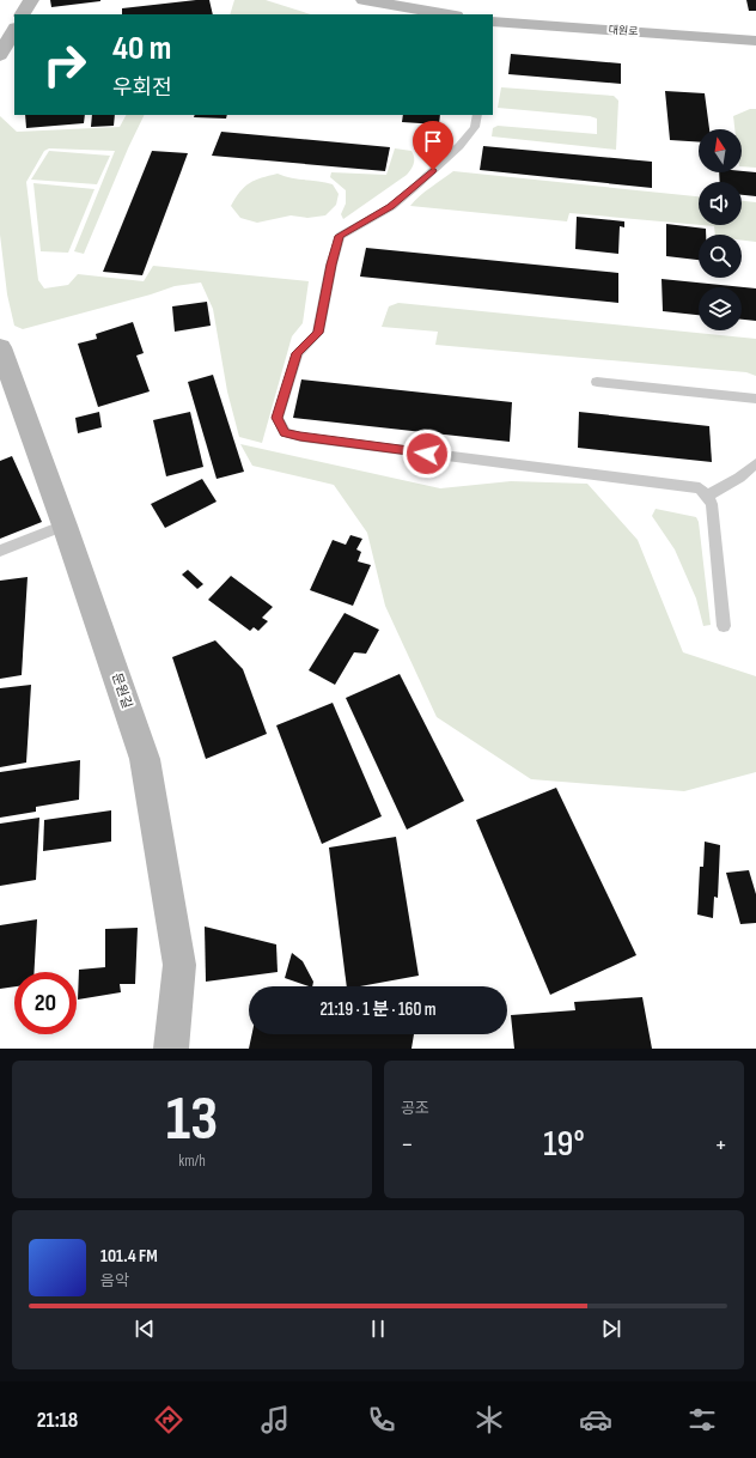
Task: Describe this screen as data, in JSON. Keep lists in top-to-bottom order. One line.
{"streets":{"street":["대원로","문원길"]},"north":"top","page":{"turn":["40 m","우회전"],"limit":"20","trip":"21:19 · 1 분 · 160 m","tile":[["13","km/h"],"공조"],"heat":["−","19°","+"],"song":["101.4 FM","음악"],"tabs":"21:18"}}
